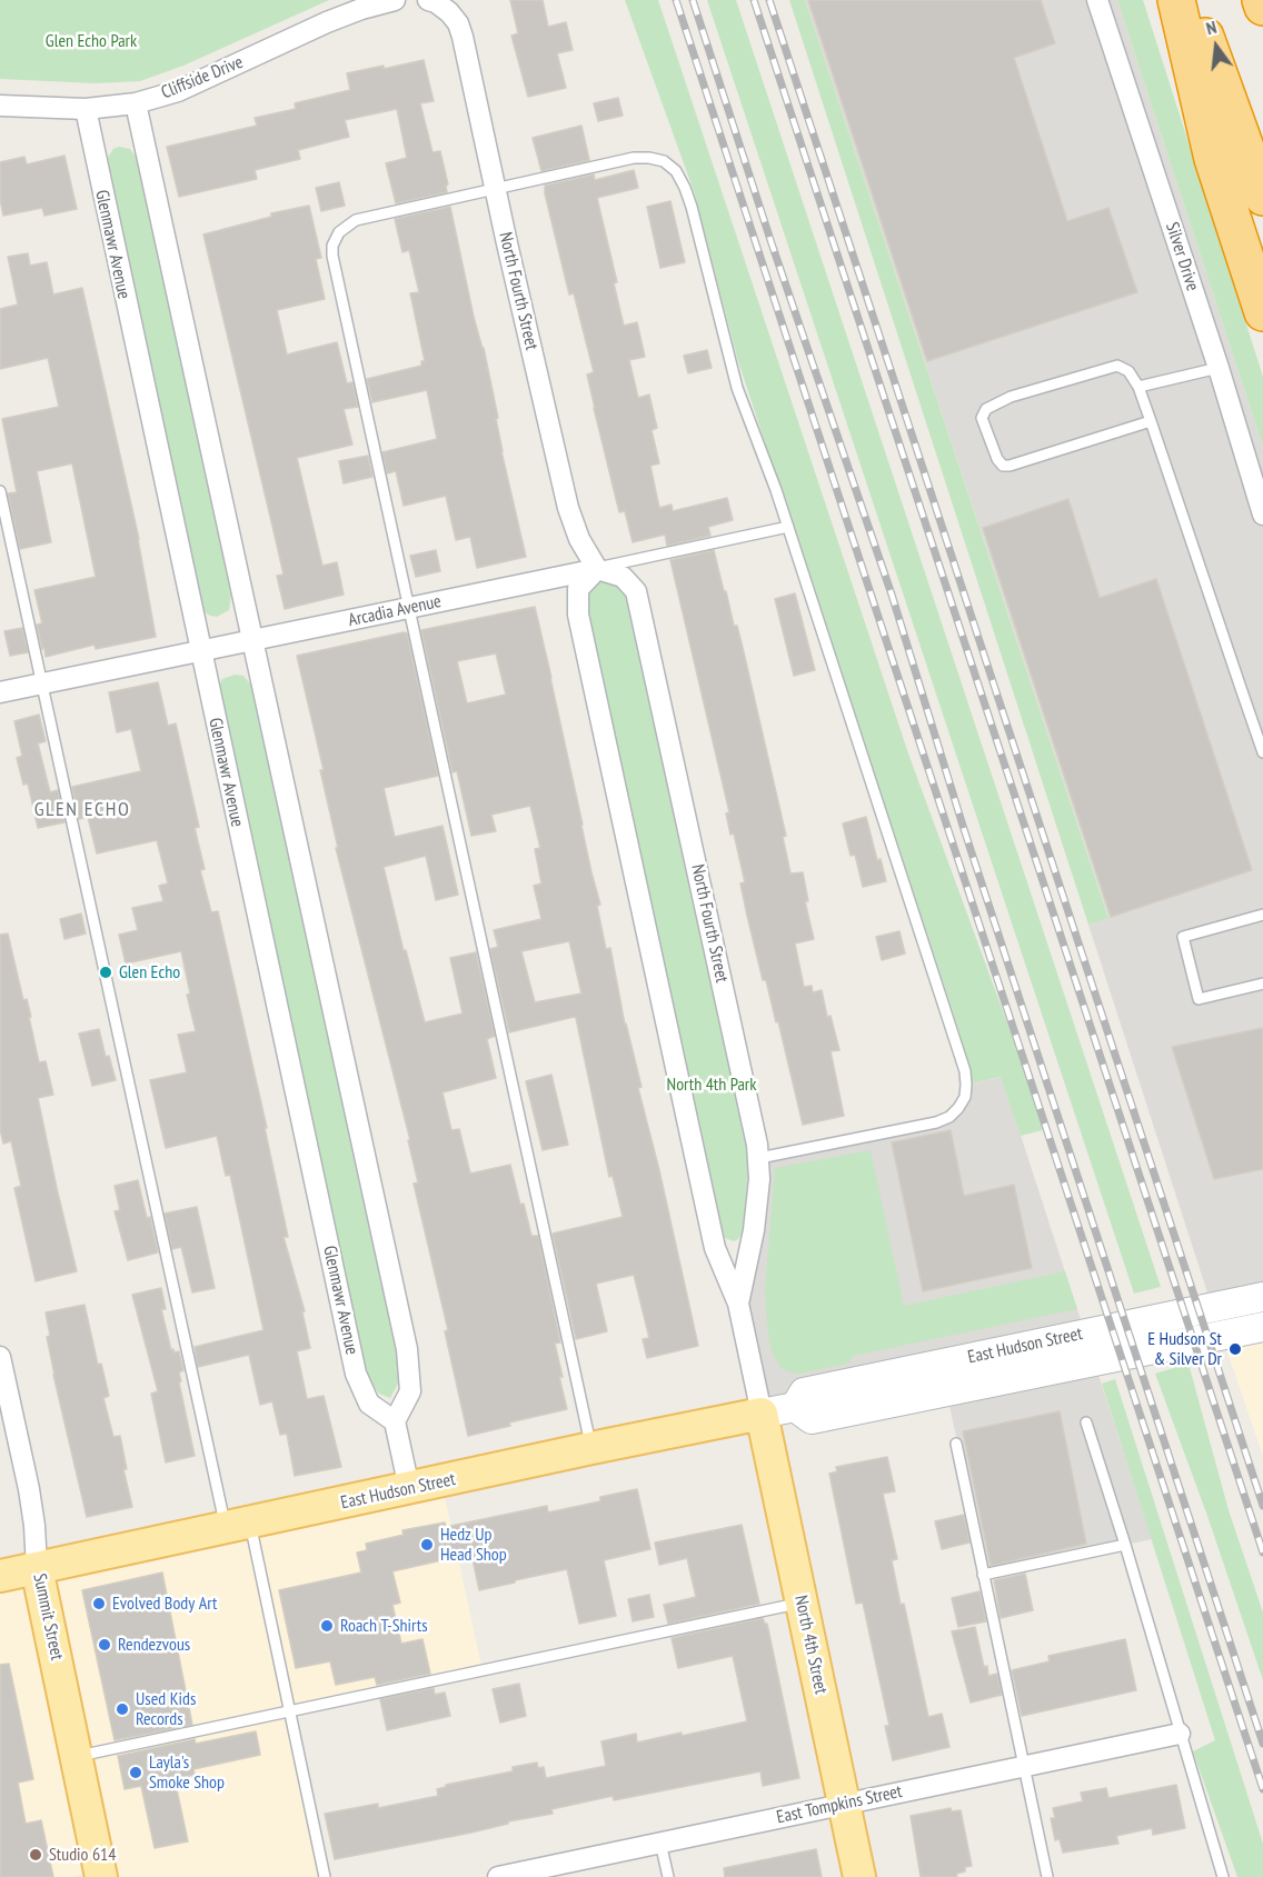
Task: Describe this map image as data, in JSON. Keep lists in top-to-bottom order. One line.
{"streets":{"main road":["East Hudson Street","Summit Street","North 4th Street"],"street":["Cliffside Drive","Glenmawr Avenue","Silver Drive","North Fourth Street","Arcadia Avenue","East Tompkins Street"]},"crossings":[["Cliffside Drive","Glenmawr Avenue"],["Glenmawr Avenue","Arcadia Avenue"],["North Fourth Street","Arcadia Avenue"],["North Fourth Street","East Hudson Street"],["North Fourth Street","North 4th Street"],["East Hudson Street","Summit Street"],["East Hudson Street","North 4th Street"],["North 4th Street","East Tompkins Street"]],"districts":["GLEN ECHO"],"parks":["Glen Echo Park","North 4th Park"],"places":["Glen Echo","E Hudson St & Silver Dr","Hedz Up Head Shop","Evolved Body Art","Roach T-Shirts","Rendezvous","Used Kids Records","Layla's Smoke Shop","Studio 614"],"north":"top"}
